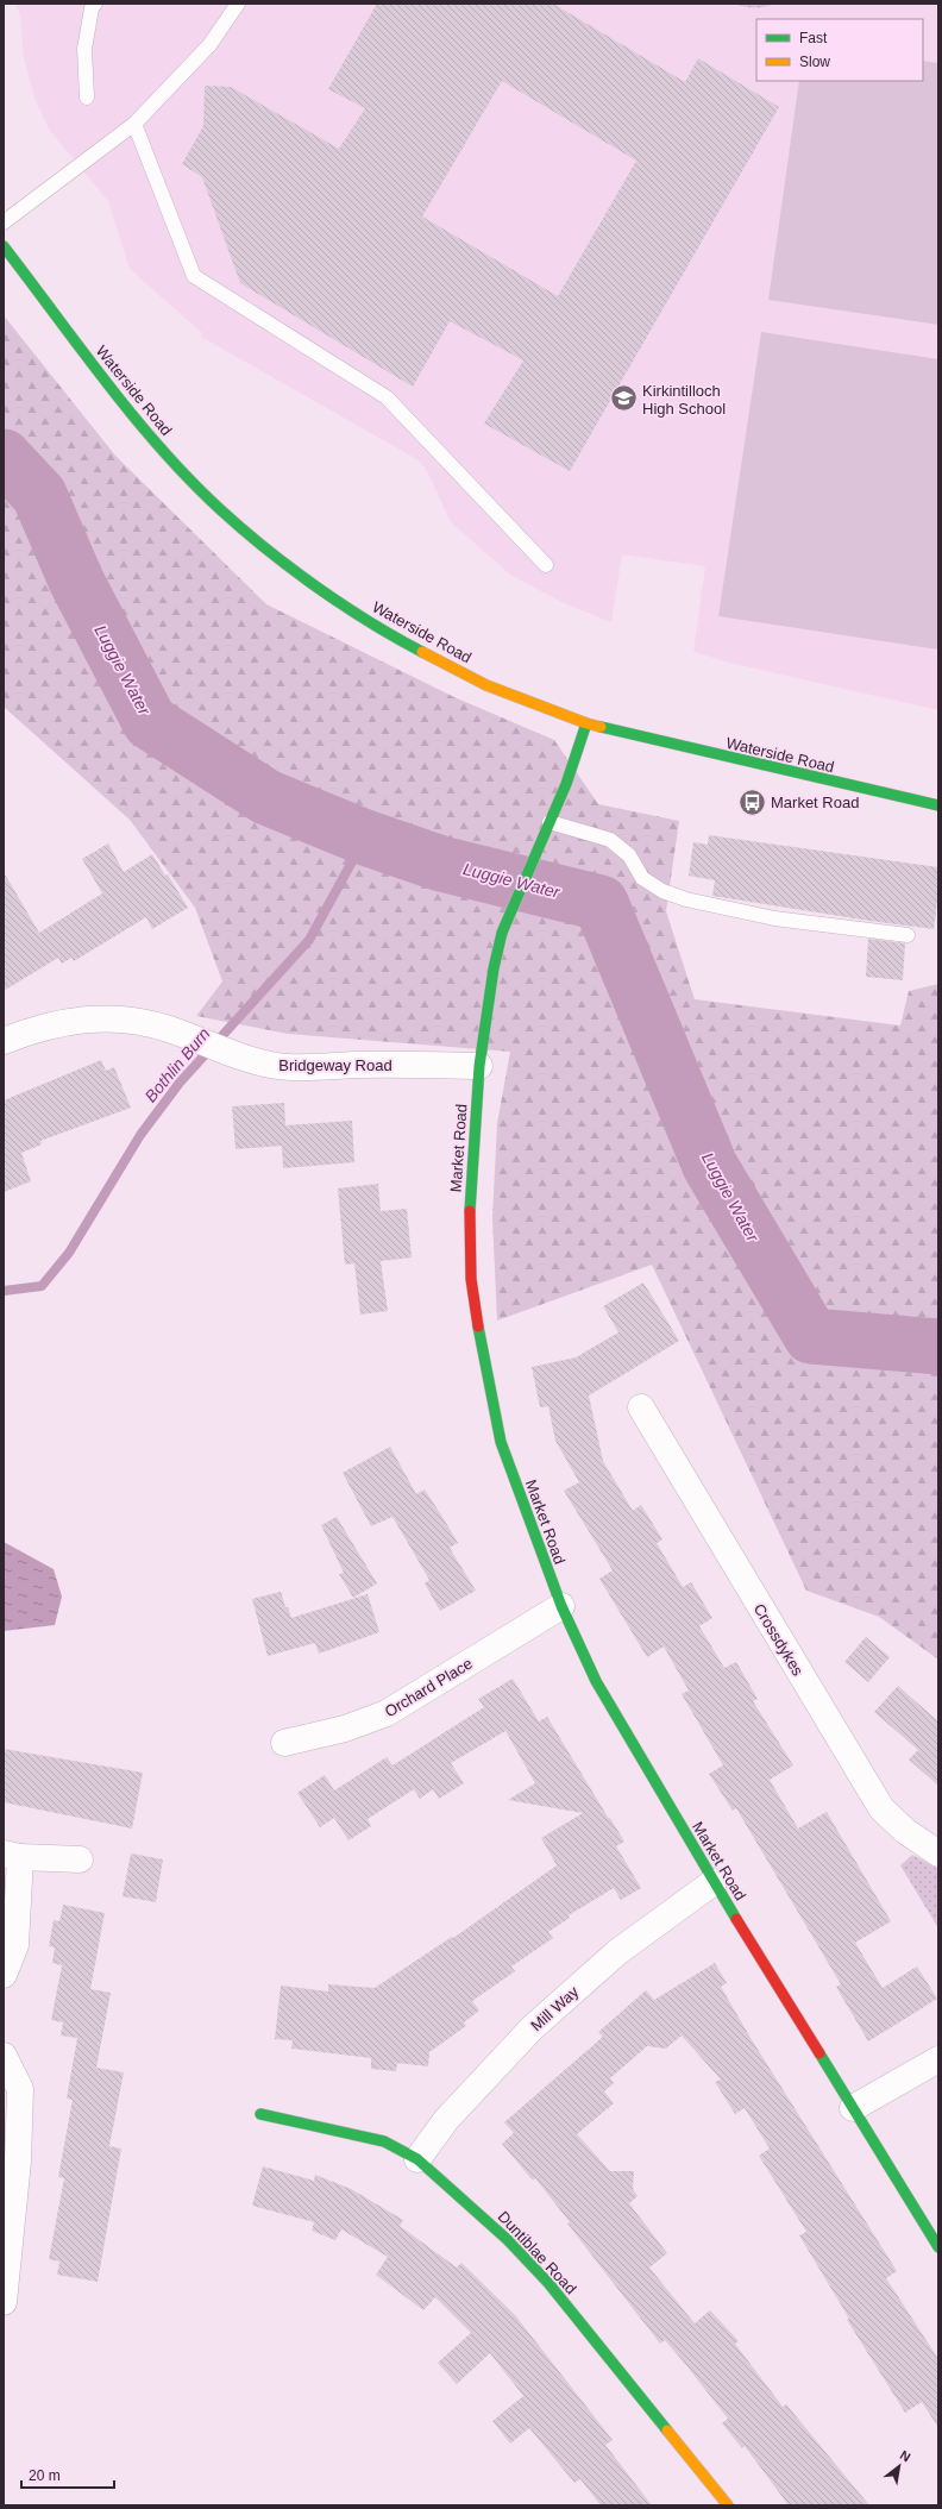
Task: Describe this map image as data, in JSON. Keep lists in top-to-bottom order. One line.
{"streets":{"street":["Waterside Road","Bridgeway Road","Market Road","Crossdykes","Orchard Place","Mill Way","Duntiblae Road"]},"crossings":[["Waterside Road","Market Road"],["Bridgeway Road","Market Road"],["Market Road","Orchard Place"],["Market Road","Mill Way"],["Mill Way","Duntiblae Road"]],"water":["Luggie Water","Bothlin Burn"],"places":{"school or university":["Kirkintilloch High School"],"bus stop":["Market Road"]},"legend":["Fast","Slow"],"scale_bar":"20 m","north":"top right"}
